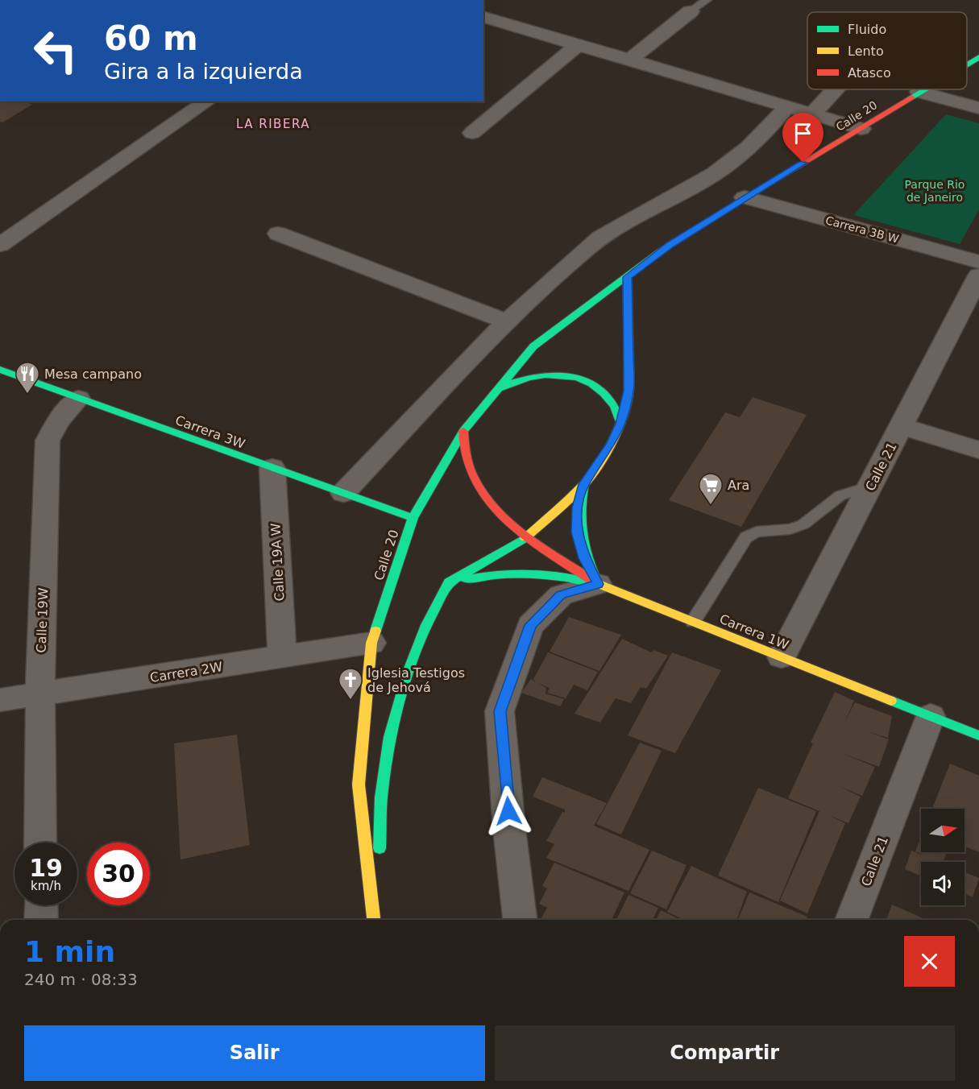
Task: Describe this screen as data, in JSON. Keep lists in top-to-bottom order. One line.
{"streets":{"main road":["Calle 20","Carrera 3W","Carrera 1W"],"street":["Carrera 3B W","Calle 21","Calle 19A W","Calle 19W","Carrera 2W"]},"crossings":[["Calle 20","Carrera 3B W"],["Calle 20","Carrera 3W"],["Calle 20","Carrera 1W"],["Calle 20","Carrera 2W"],["Carrera 3W","Calle 19A W"],["Carrera 3W","Calle 19W"],["Calle 21","Carrera 1W"],["Calle 19A W","Carrera 2W"],["Calle 19W","Carrera 2W"]],"districts":["LA RIBERA"],"parks":["Parque Rio de Janeiro"],"places":{"restaurant":["Mesa campano"],"supermarket":["Ara"],"church":["Iglesia Testigos de Jehová"]},"legend":["Fluido","Lento","Atasco"],"north":"right","page":{"turn":["60 m","Gira a la izquierda"],"speed":"19 km/h","limit":"30","heading":["1 min","240 m · 08:33"],"buttons":["Salir","Compartir"]}}
